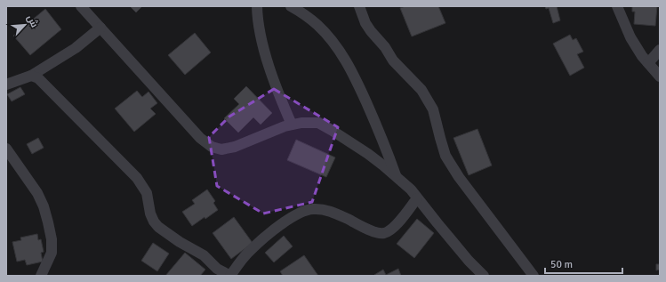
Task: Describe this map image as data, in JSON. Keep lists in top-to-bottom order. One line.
{"scale_bar":"50 m","north":"top right"}
